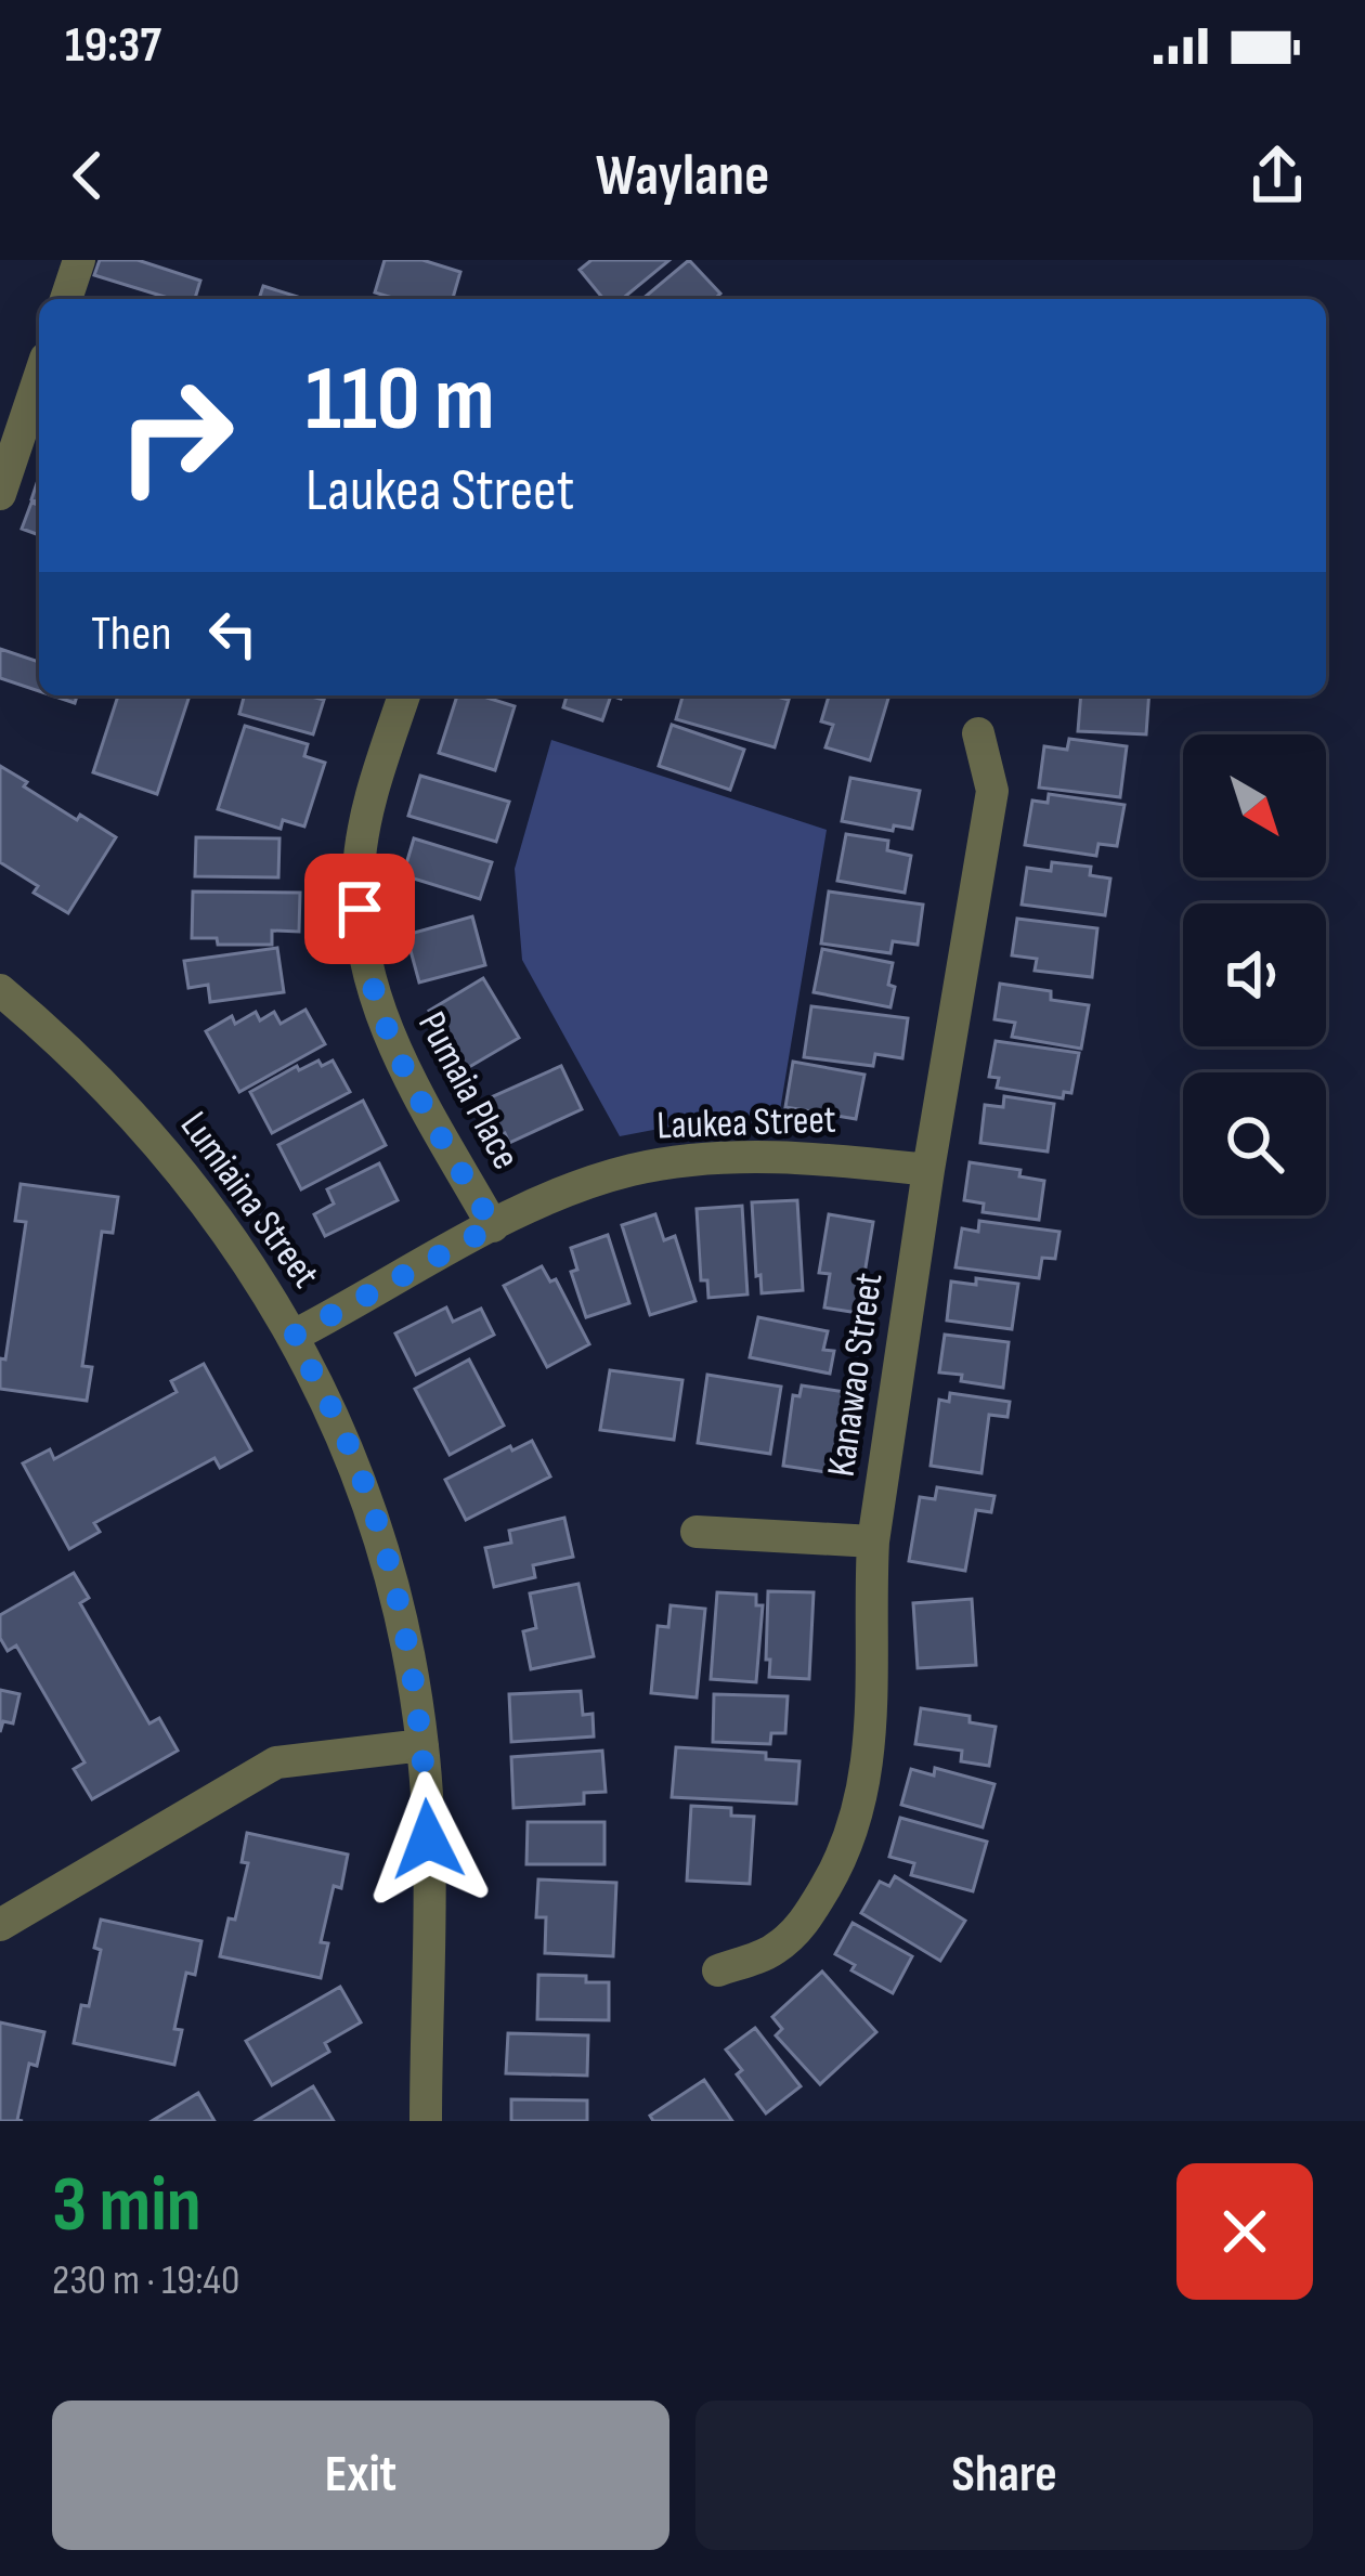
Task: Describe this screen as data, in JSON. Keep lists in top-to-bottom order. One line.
{"streets":{"street":["Pumaia Place","Laukea Street","Lumiaina Street","Kanawao Street"]},"crossings":[["Pumaia Place","Laukea Street"],["Laukea Street","Lumiaina Street"],["Laukea Street","Kanawao Street"]],"north":"bottom right","page":{"status":"19:37","header":"Waylane","turn":["110 m","Laukea Street"],"then":"Then","heading":["3 min","230 m · 19:40"],"buttons":["Exit","Share"]}}
